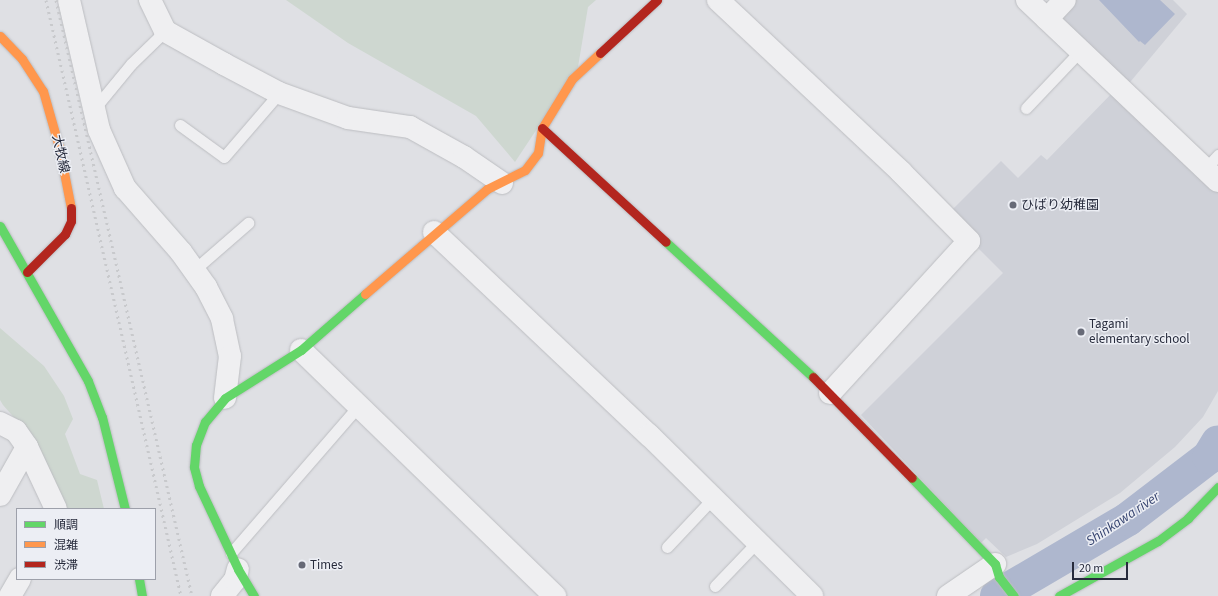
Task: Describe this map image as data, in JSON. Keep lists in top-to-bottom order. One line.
{"streets":{"street":["大牧線"]},"water":["Shinkawa river"],"places":["ひばり幼稚園","Tagami elementary school","Times"],"legend":["順調","混雑","渋滞"],"scale_bar":"20 m"}
